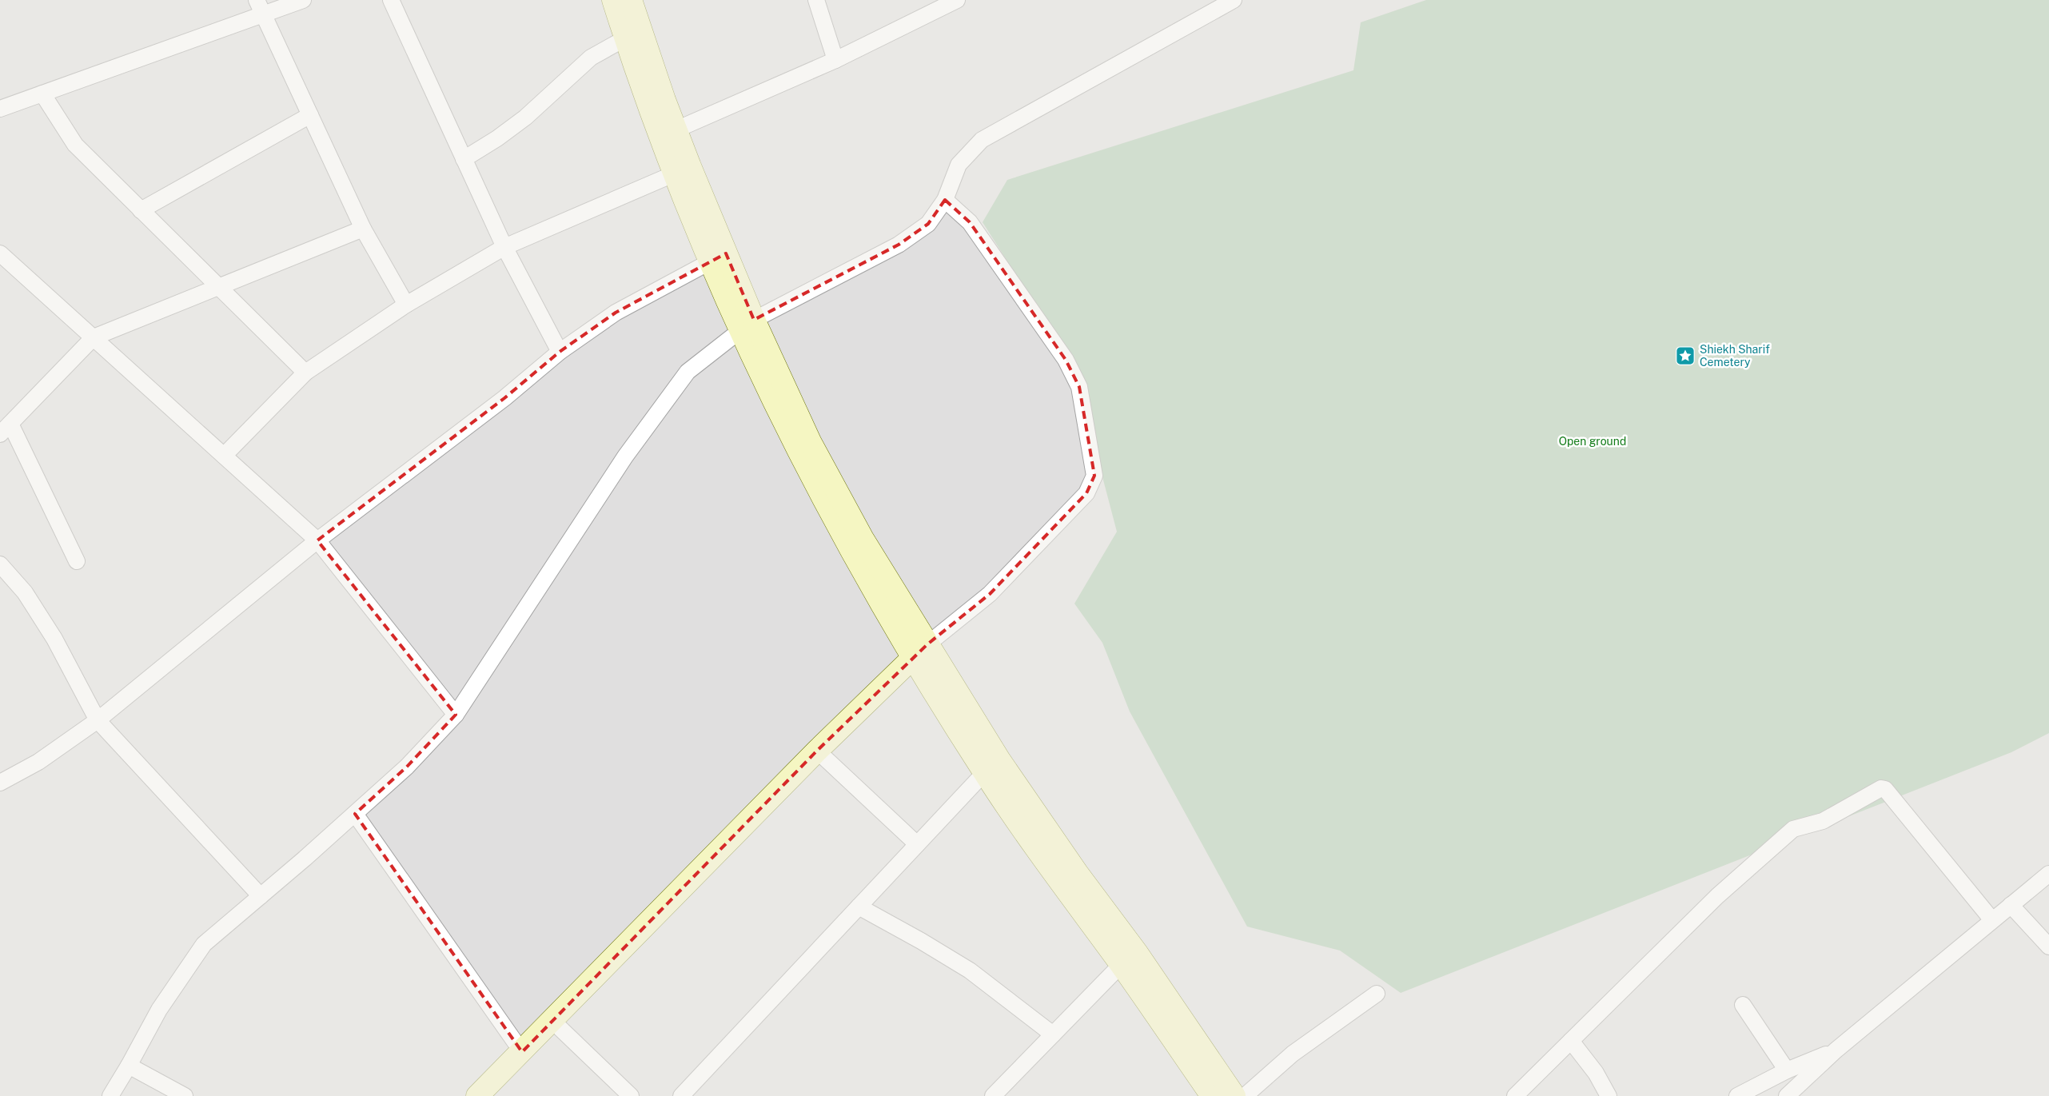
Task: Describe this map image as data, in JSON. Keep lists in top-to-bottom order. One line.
{"parks":["Open ground"],"places":{"place":["Shiekh Sharif Cemetery"]}}
